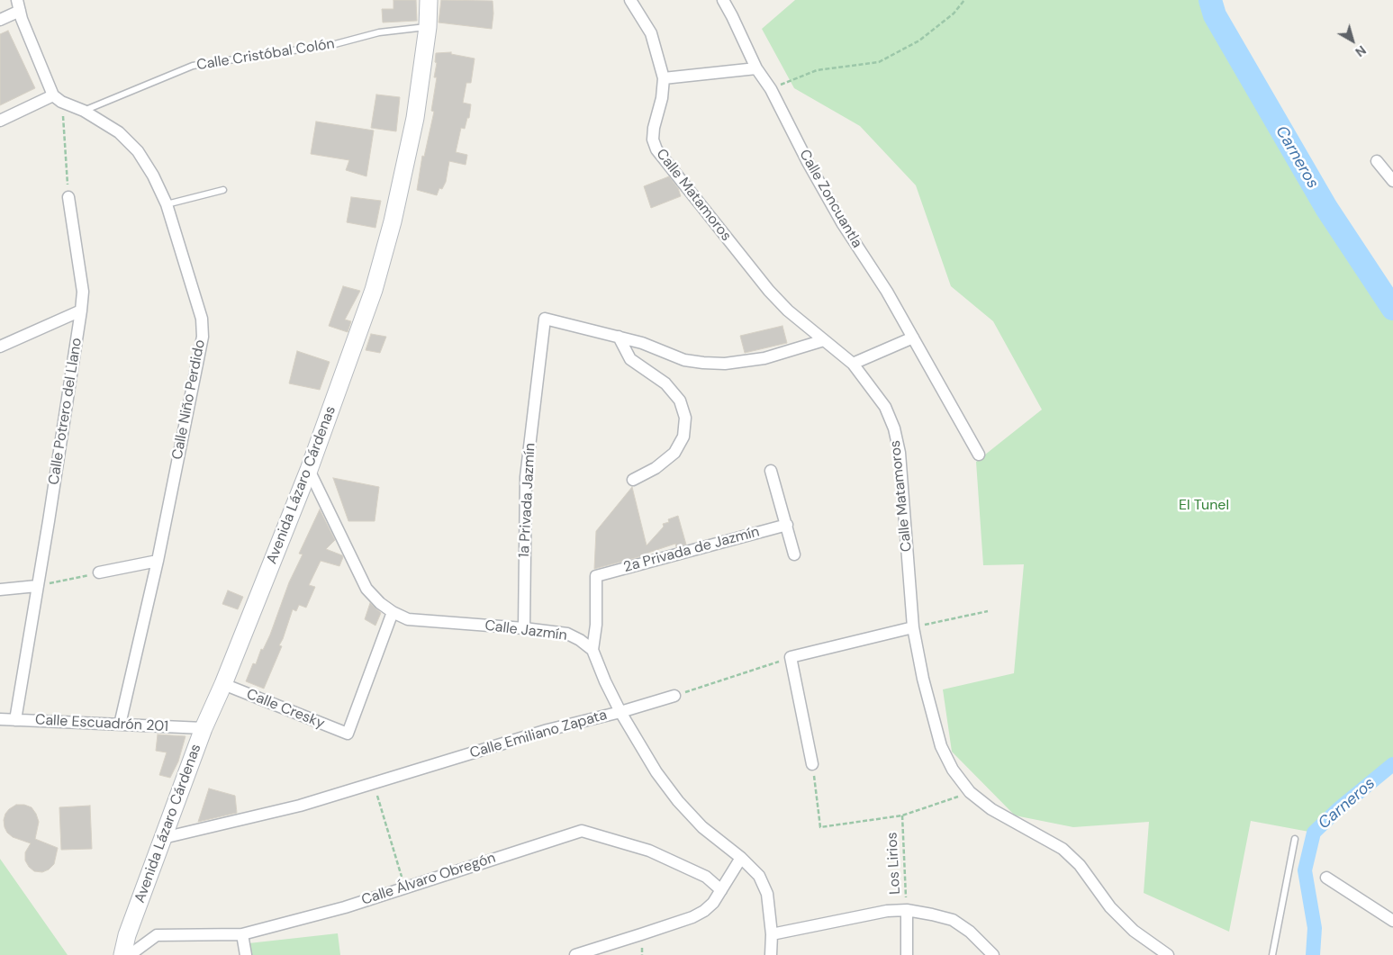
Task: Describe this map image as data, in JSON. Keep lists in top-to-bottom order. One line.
{"streets":{"main road":["Avenida Lázaro Cárdenas"],"street":["Calle Matamoros","Calle Zoncuantla","Calle Niño Perdido","Calle Potrero del Llano","1a Privada Jazmín","2a Privada de Jazmín","Calle Jazmín","Calle Cresky","Calle Escuadrón 201","Calle Emiliano Zapata","Calle Álvaro Obregón"],"lane":["Calle Cristóbal Colón"],"path":["Los Lirios"]},"crossings":[["Calle Cristóbal Colón","Calle Niño Perdido"],["Calle Cristóbal Colón","Avenida Lázaro Cárdenas"],["Calle Matamoros","Los Lirios"],["Calle Niño Perdido","Calle Escuadrón 201"],["Calle Potrero del Llano","Calle Escuadrón 201"],["Avenida Lázaro Cárdenas","Calle Jazmín"],["Avenida Lázaro Cárdenas","Calle Cresky"],["Avenida Lázaro Cárdenas","Calle Escuadrón 201"],["Avenida Lázaro Cárdenas","Calle Emiliano Zapata"],["1a Privada Jazmín","Calle Jazmín"],["2a Privada de Jazmín","Calle Jazmín"],["Calle Jazmín","Calle Cresky"]],"water":["Carneros"],"parks":["El Tunel"],"north":"bottom right"}
